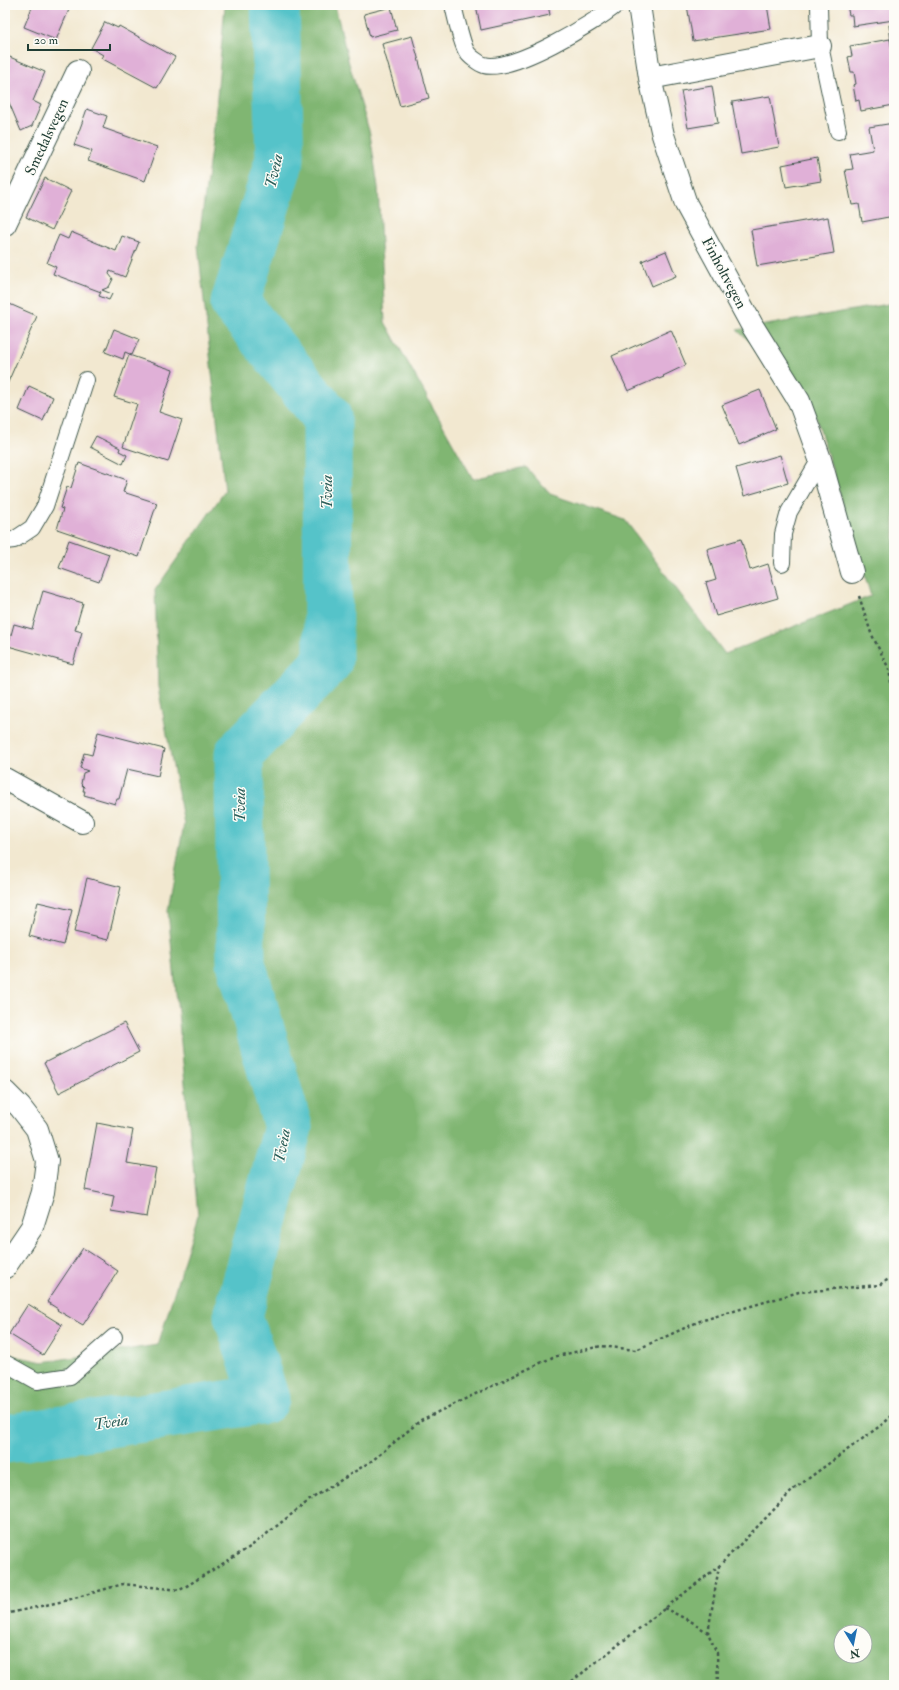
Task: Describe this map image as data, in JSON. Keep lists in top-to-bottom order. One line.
{"streets":{"street":["Smedalsvegen","Finholtvegen"]},"water":["Tveia"],"scale_bar":"20 m","north":"bottom"}
